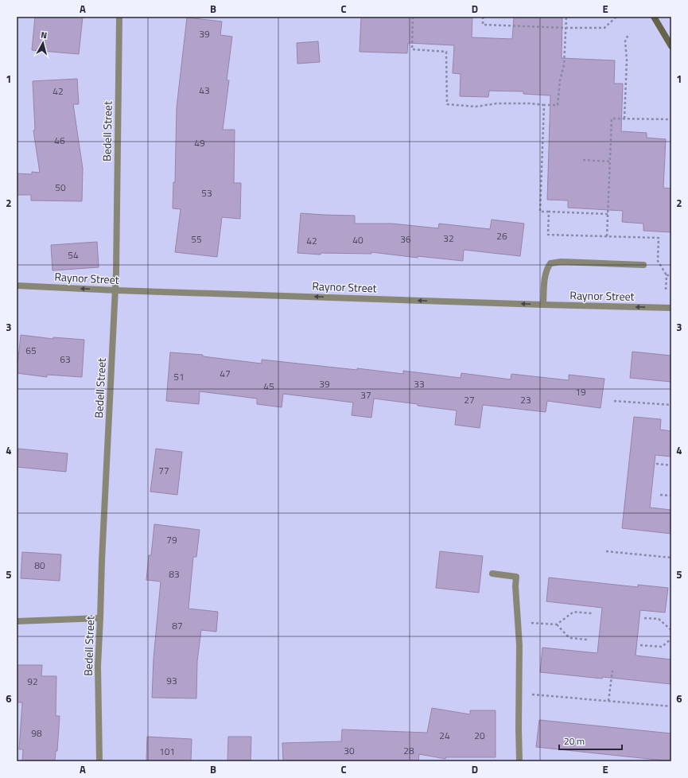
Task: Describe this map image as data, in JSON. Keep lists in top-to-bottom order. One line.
{"streets":{"street":["Bedell Street","Raynor Street"]},"crossings":[["Bedell Street","Raynor Street"]],"one_way":["Raynor Street"],"house_numbers":["39","43","42","46","49","50","53","26","32","55","36","40","42","54","65","63","47","51","39","33","45","19","37","27","23","77","79","80","83","87","93","92","98","24","20","30","28","101"],"scale_bar":"20 m","north":"top","grid":{"columns":["A","B","C","D","E"],"rows":["1","2","3","4","5","6"]}}
